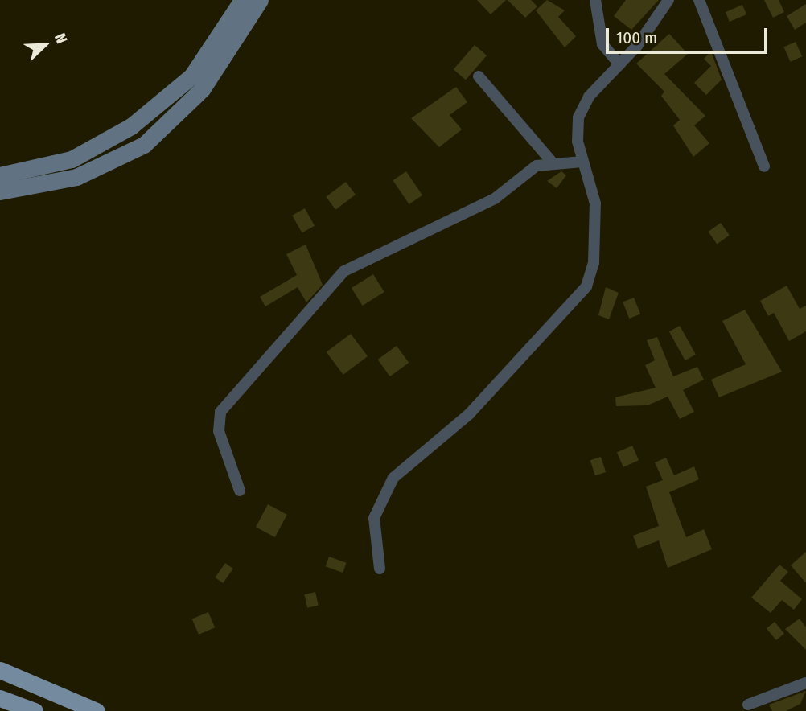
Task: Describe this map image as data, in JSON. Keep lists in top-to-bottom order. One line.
{"scale_bar":"100 m","north":"top right"}
